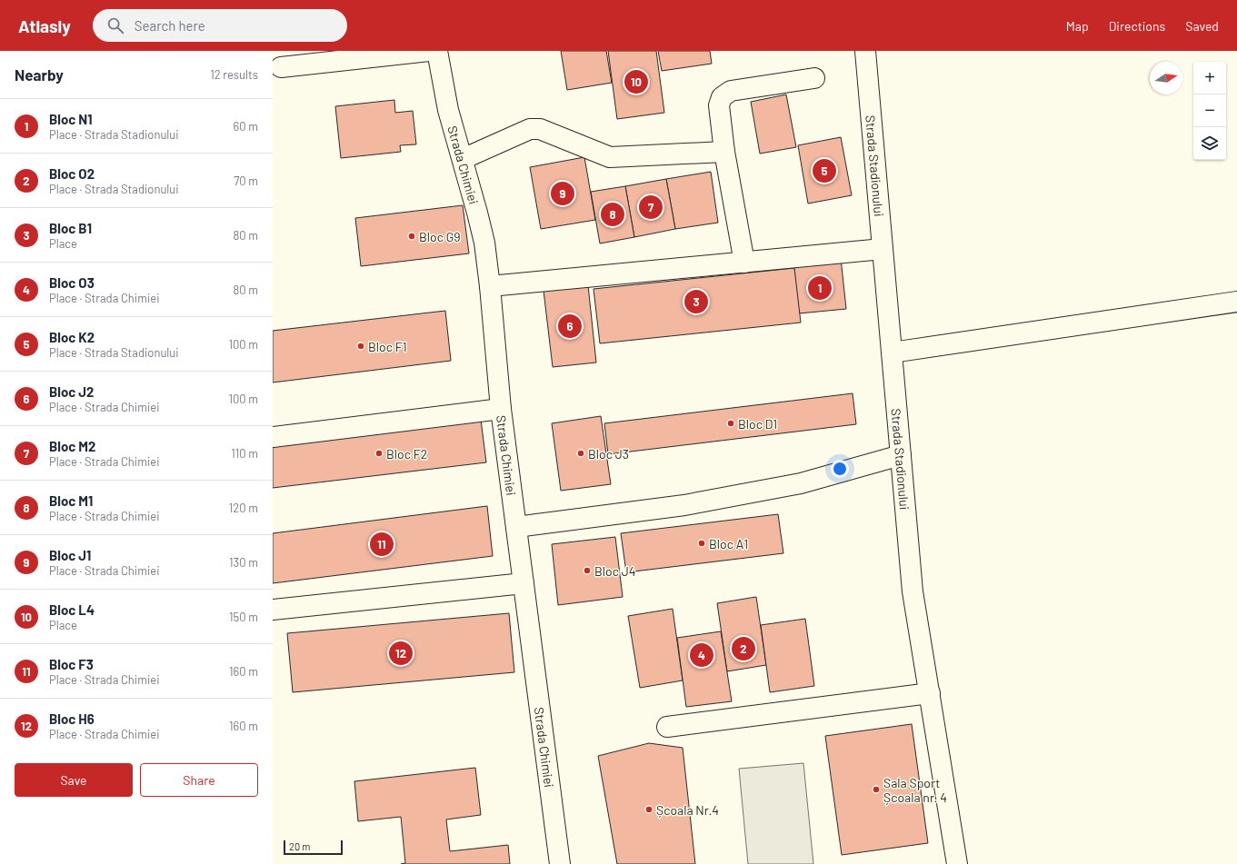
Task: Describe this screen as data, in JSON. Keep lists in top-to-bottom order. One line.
{"streets":{"street":["Strada Chimiei","Strada Stadionului"]},"places":["Bloc G9","Bloc F1","Bloc D1","Bloc F2","Bloc J3","Bloc A1","Bloc J4","Sala Sport Școala nr. 4","Școala Nr.4"],"scale_bar":"20 m","north":"right","page":{"header":"Atlasly","search":"Search here","nav":["Map","Directions","Saved"],"heading":["Nearby","12 results"],"map_buttons":["+","−"],"pins":["10","5","9","7","8","1","3","6","11","2","12","4"],"list":[{"mark":"1","name":"Bloc N1","note":"Place · Strada Stadionului","value":"60 m"},{"mark":"2","name":"Bloc O2","note":"Place · Strada Stadionului","value":"70 m"},{"mark":"3","name":"Bloc B1","note":"Place","value":"80 m"},{"mark":"4","name":"Bloc O3","note":"Place · Strada Chimiei","value":"80 m"},{"mark":"5","name":"Bloc K2","note":"Place · Strada Stadionului","value":"100 m"},{"mark":"6","name":"Bloc J2","note":"Place · Strada Chimiei","value":"100 m"},{"mark":"7","name":"Bloc M2","note":"Place · Strada Chimiei","value":"110 m"},{"mark":"8","name":"Bloc M1","note":"Place · Strada Chimiei","value":"120 m"},{"mark":"9","name":"Bloc J1","note":"Place · Strada Chimiei","value":"130 m"},{"mark":"10","name":"Bloc L4","note":"Place","value":"150 m"},{"mark":"11","name":"Bloc F3","note":"Place · Strada Chimiei","value":"160 m"},{"mark":"12","name":"Bloc H6","note":"Place · Strada Chimiei","value":"160 m"}],"buttons":["Save","Share"],"scale":"20 m"}}
